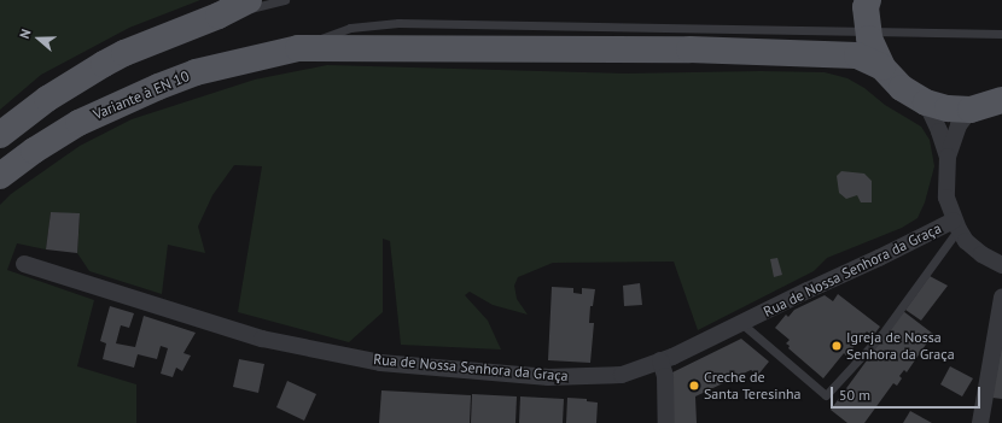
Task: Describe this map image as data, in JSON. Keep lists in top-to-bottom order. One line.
{"streets":{"main road":["Variante à EN 10"],"street":["Rua de Nossa Senhora da Graça"]},"places":["Igreja de Nossa Senhora da Graça","Creche de Santa Teresinha"],"scale_bar":"50 m","north":"left"}
